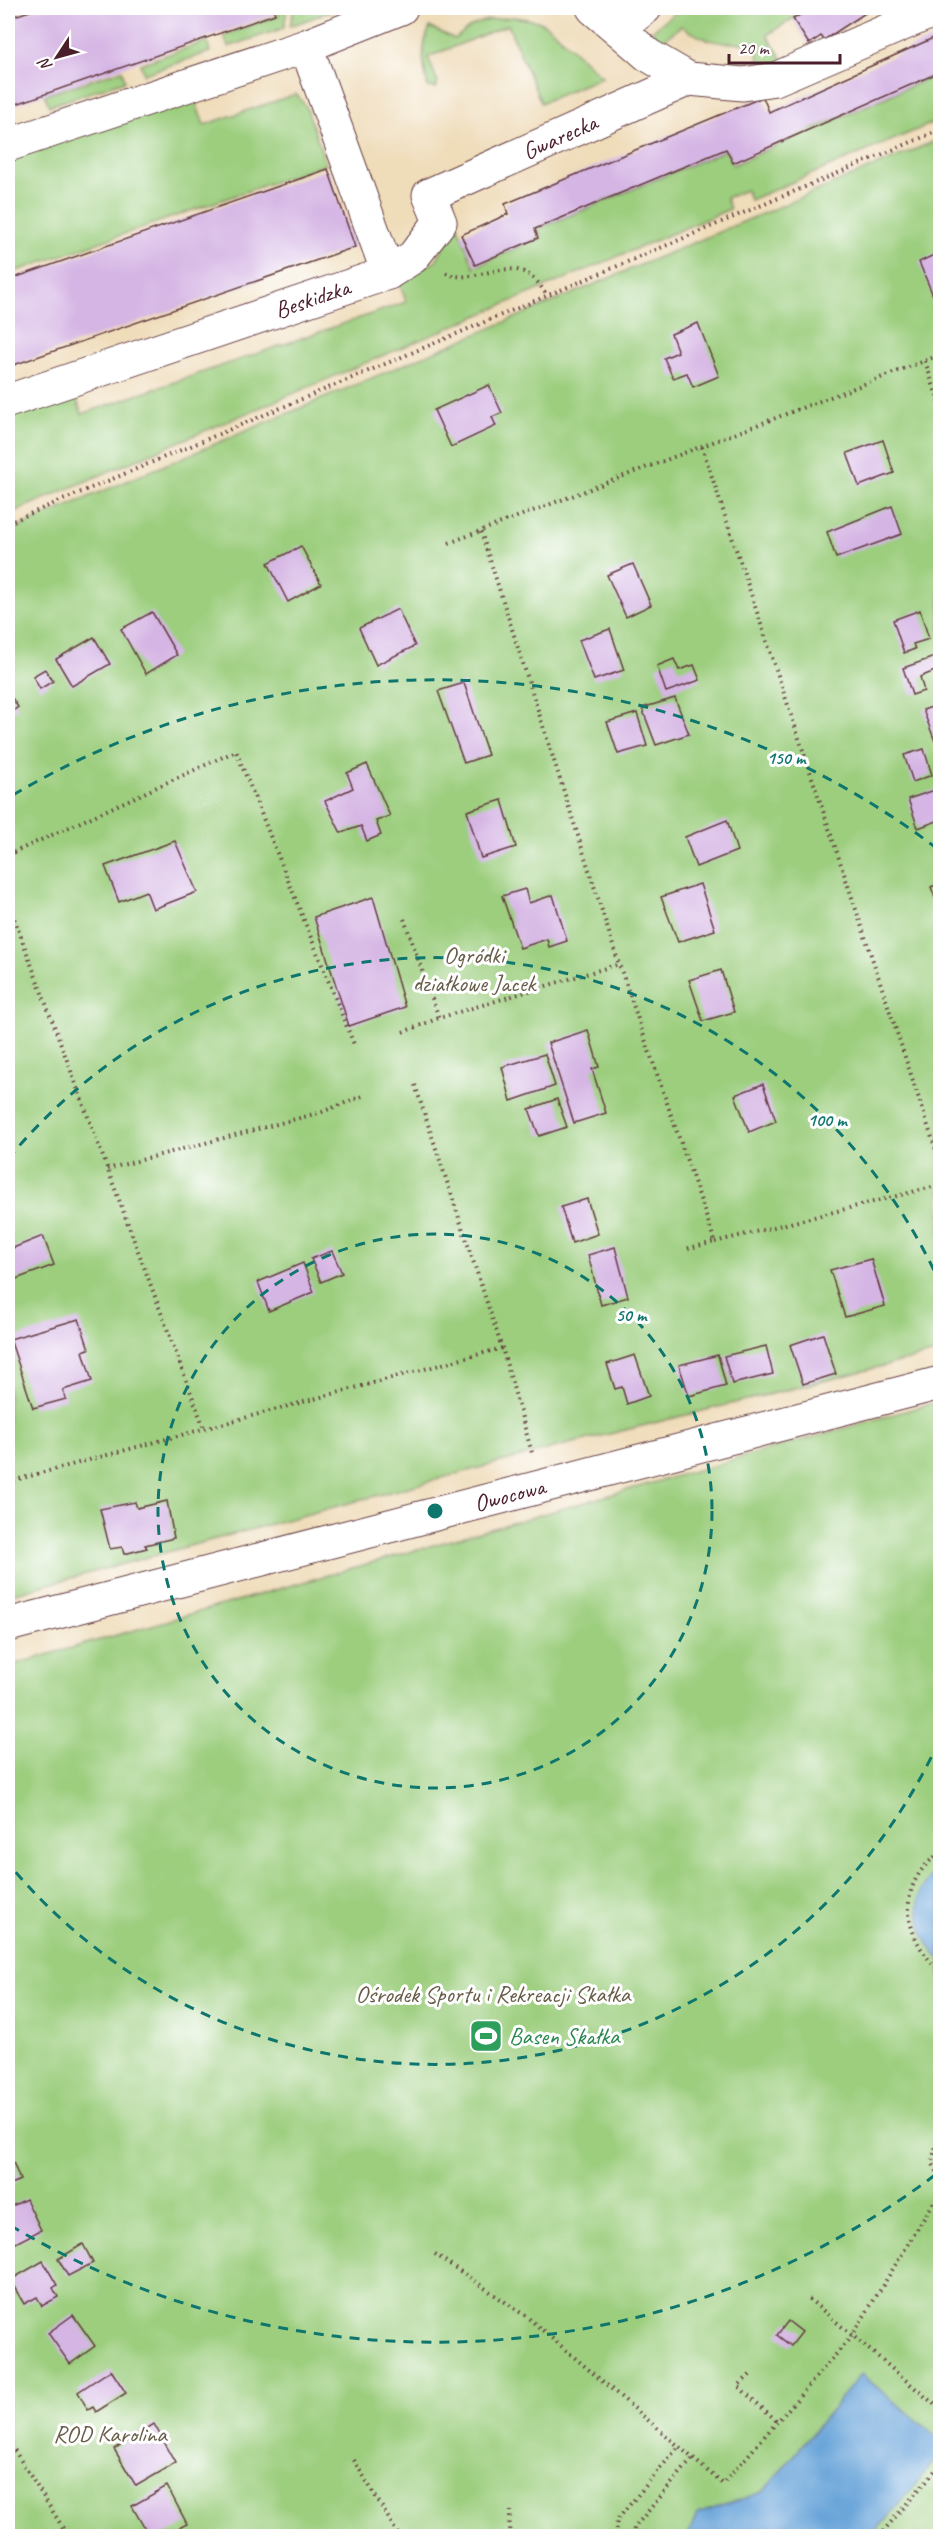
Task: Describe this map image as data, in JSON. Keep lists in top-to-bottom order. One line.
{"streets":{"lane":["Gwarecka","Beskidzka","Owocowa"]},"crossings":[["Gwarecka","Beskidzka"]],"parks":["Ogródki działkowe Jacek","Ośrodek Sportu i Rekreacji Skałka","ROD Karolina"],"places":{"sports":["Basen Skałka"]},"scale_bar":"20 m","north":"bottom left","rings":["150 m","100 m","50 m"]}
